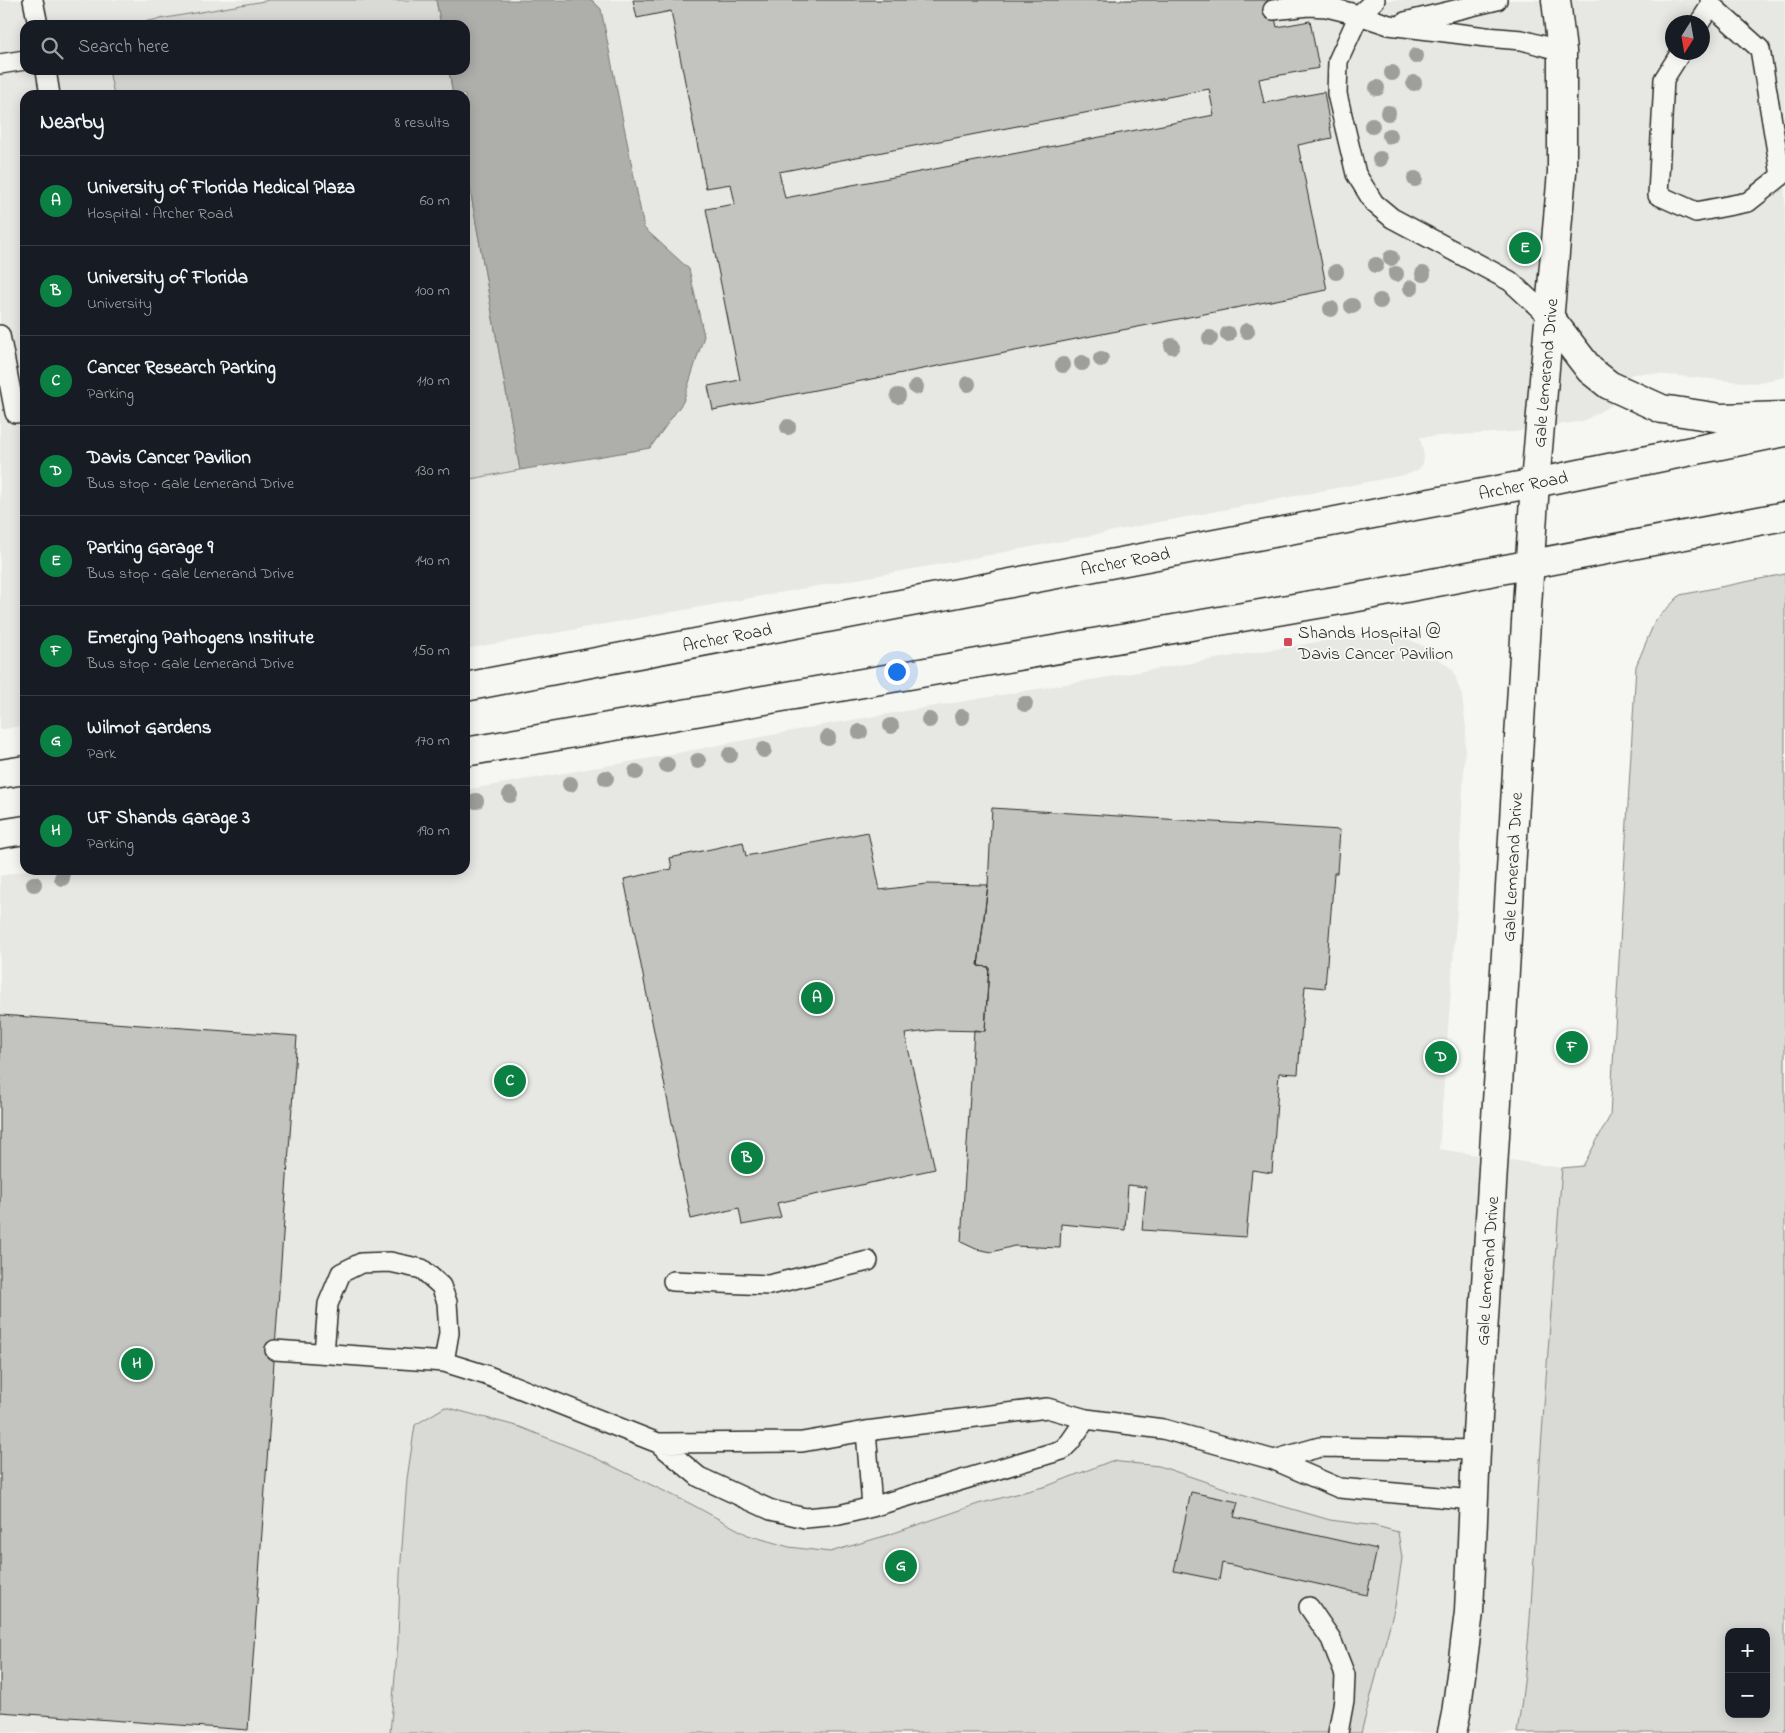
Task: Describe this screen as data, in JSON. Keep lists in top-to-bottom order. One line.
{"streets":{"main road":["Gale Lemerand Drive","Archer Road"]},"crossings":[["Gale Lemerand Drive","Archer Road"]],"places":{"transit":["Shands Hospital @ Davis Cancer Pavilion"]},"north":"bottom","page":{"search":"Search here","heading":["Nearby","8 results"],"list":[{"mark":"A","name":"University of Florida Medical Plaza","note":"Hospital · Archer Road","value":"60 m"},{"mark":"B","name":"University of Florida","note":"University","value":"100 m"},{"mark":"C","name":"Cancer Research Parking","note":"Parking","value":"110 m"},{"mark":"D","name":"Davis Cancer Pavilion","note":"Bus stop · Gale Lemerand Drive","value":"130 m"},{"mark":"E","name":"Parking Garage 9","note":"Bus stop · Gale Lemerand Drive","value":"140 m"},{"mark":"F","name":"Emerging Pathogens Institute","note":"Bus stop · Gale Lemerand Drive","value":"150 m"},{"mark":"G","name":"Wilmot Gardens","note":"Park","value":"170 m"},{"mark":"H","name":"UF Shands Garage 3","note":"Parking","value":"190 m"}],"pins":["E","A","F","D","C","B","H","G"],"map_buttons":["+","−"]}}
